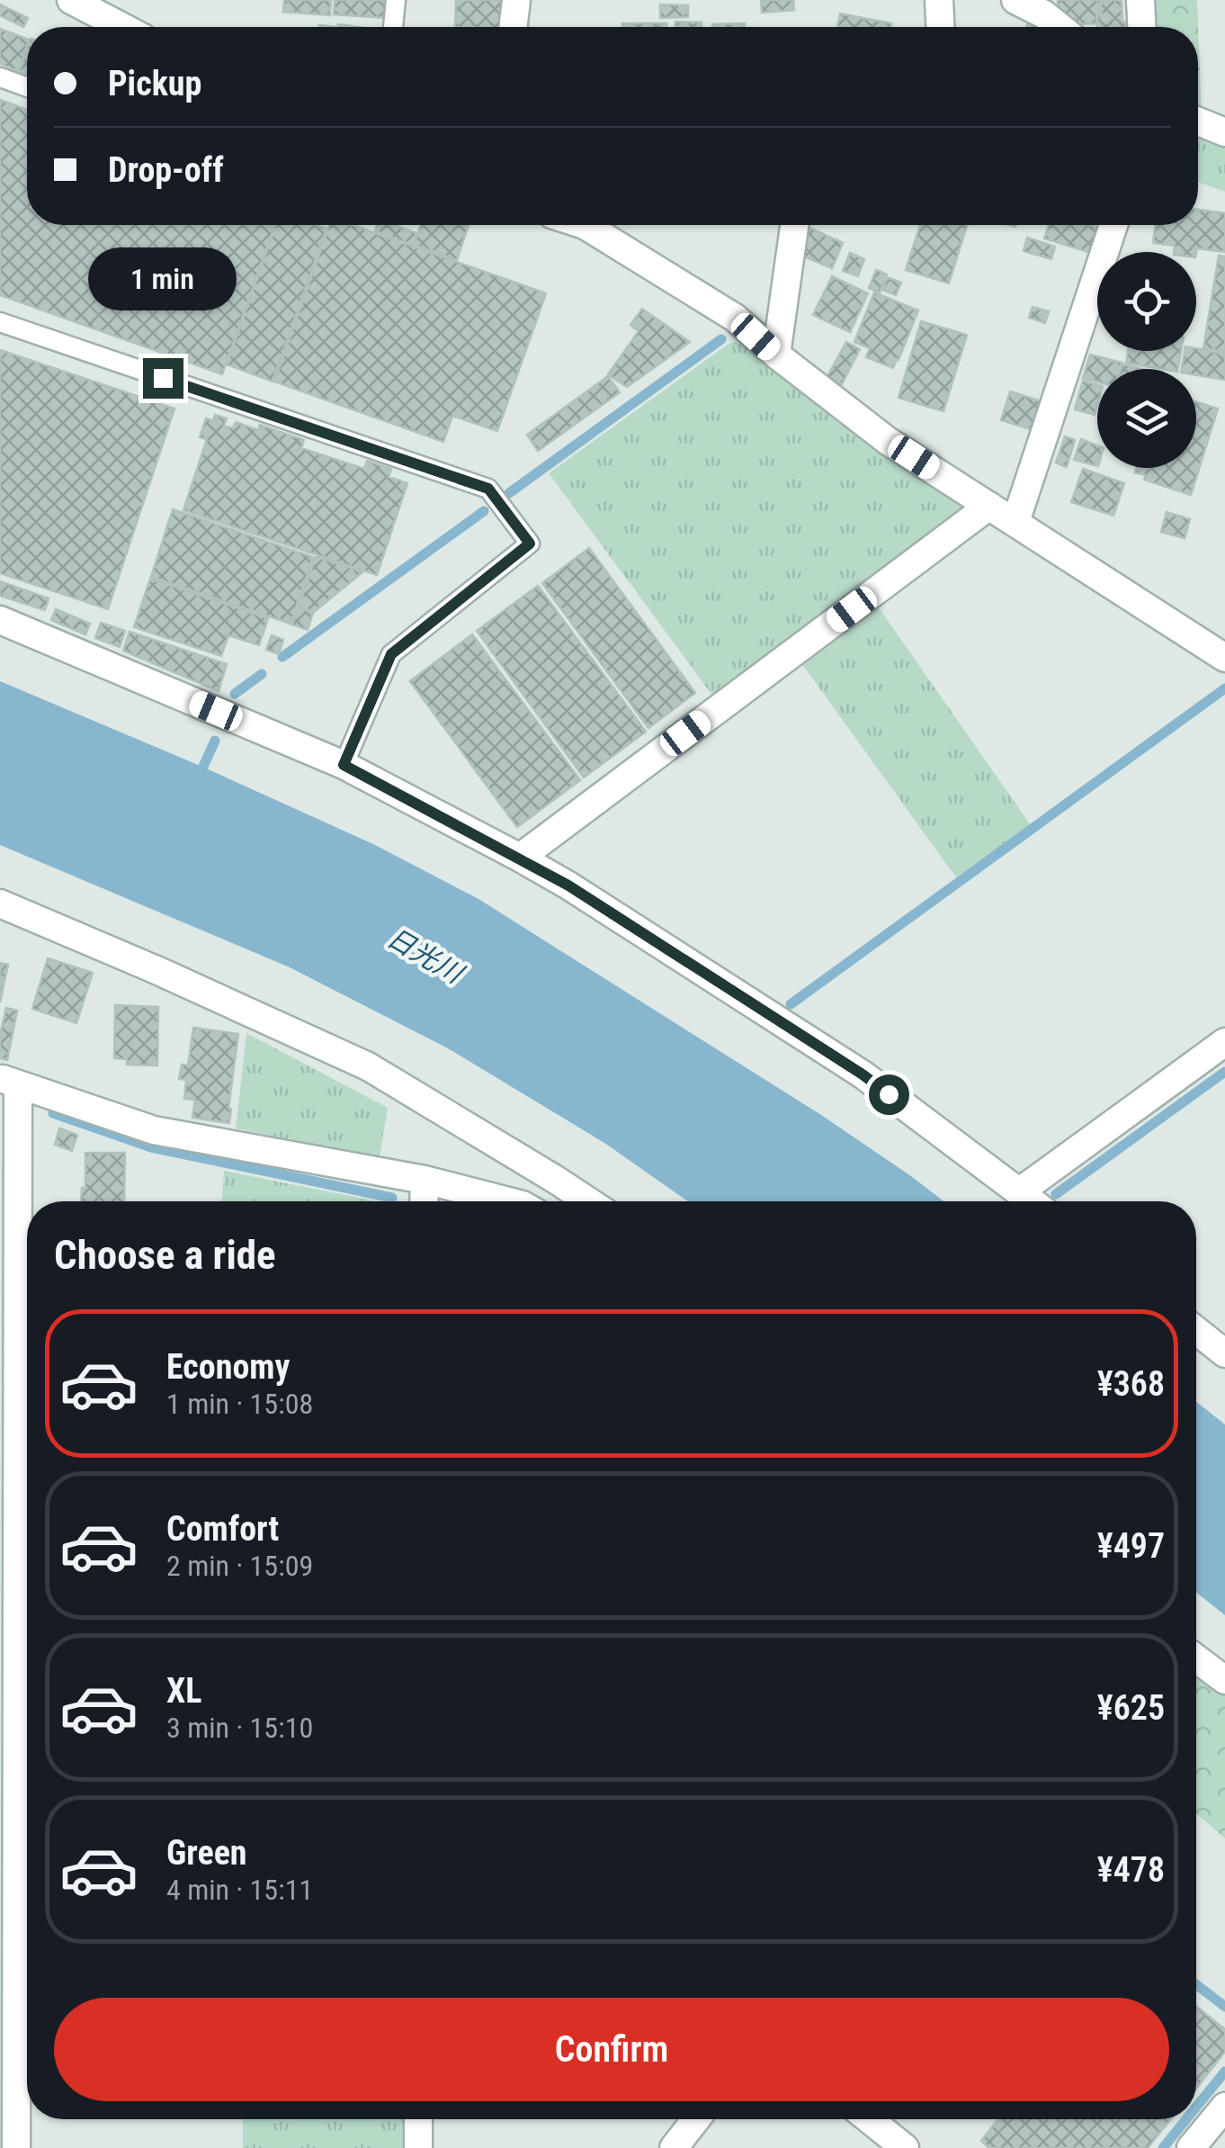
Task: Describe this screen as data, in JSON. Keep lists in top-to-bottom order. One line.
{"water":["日光川"],"page":{"banner":["Pickup","Drop-off"],"bubble":"1 min","heading":"Choose a ride","list":[{"name":"Economy","note":"1 min · 15:08","value":"¥368"},{"name":"Comfort","note":"2 min · 15:09","value":"¥497"},{"name":"XL","note":"3 min · 15:10","value":"¥625"},{"name":"Green","note":"4 min · 15:11","value":"¥478"}],"buttons":"Confirm"}}
